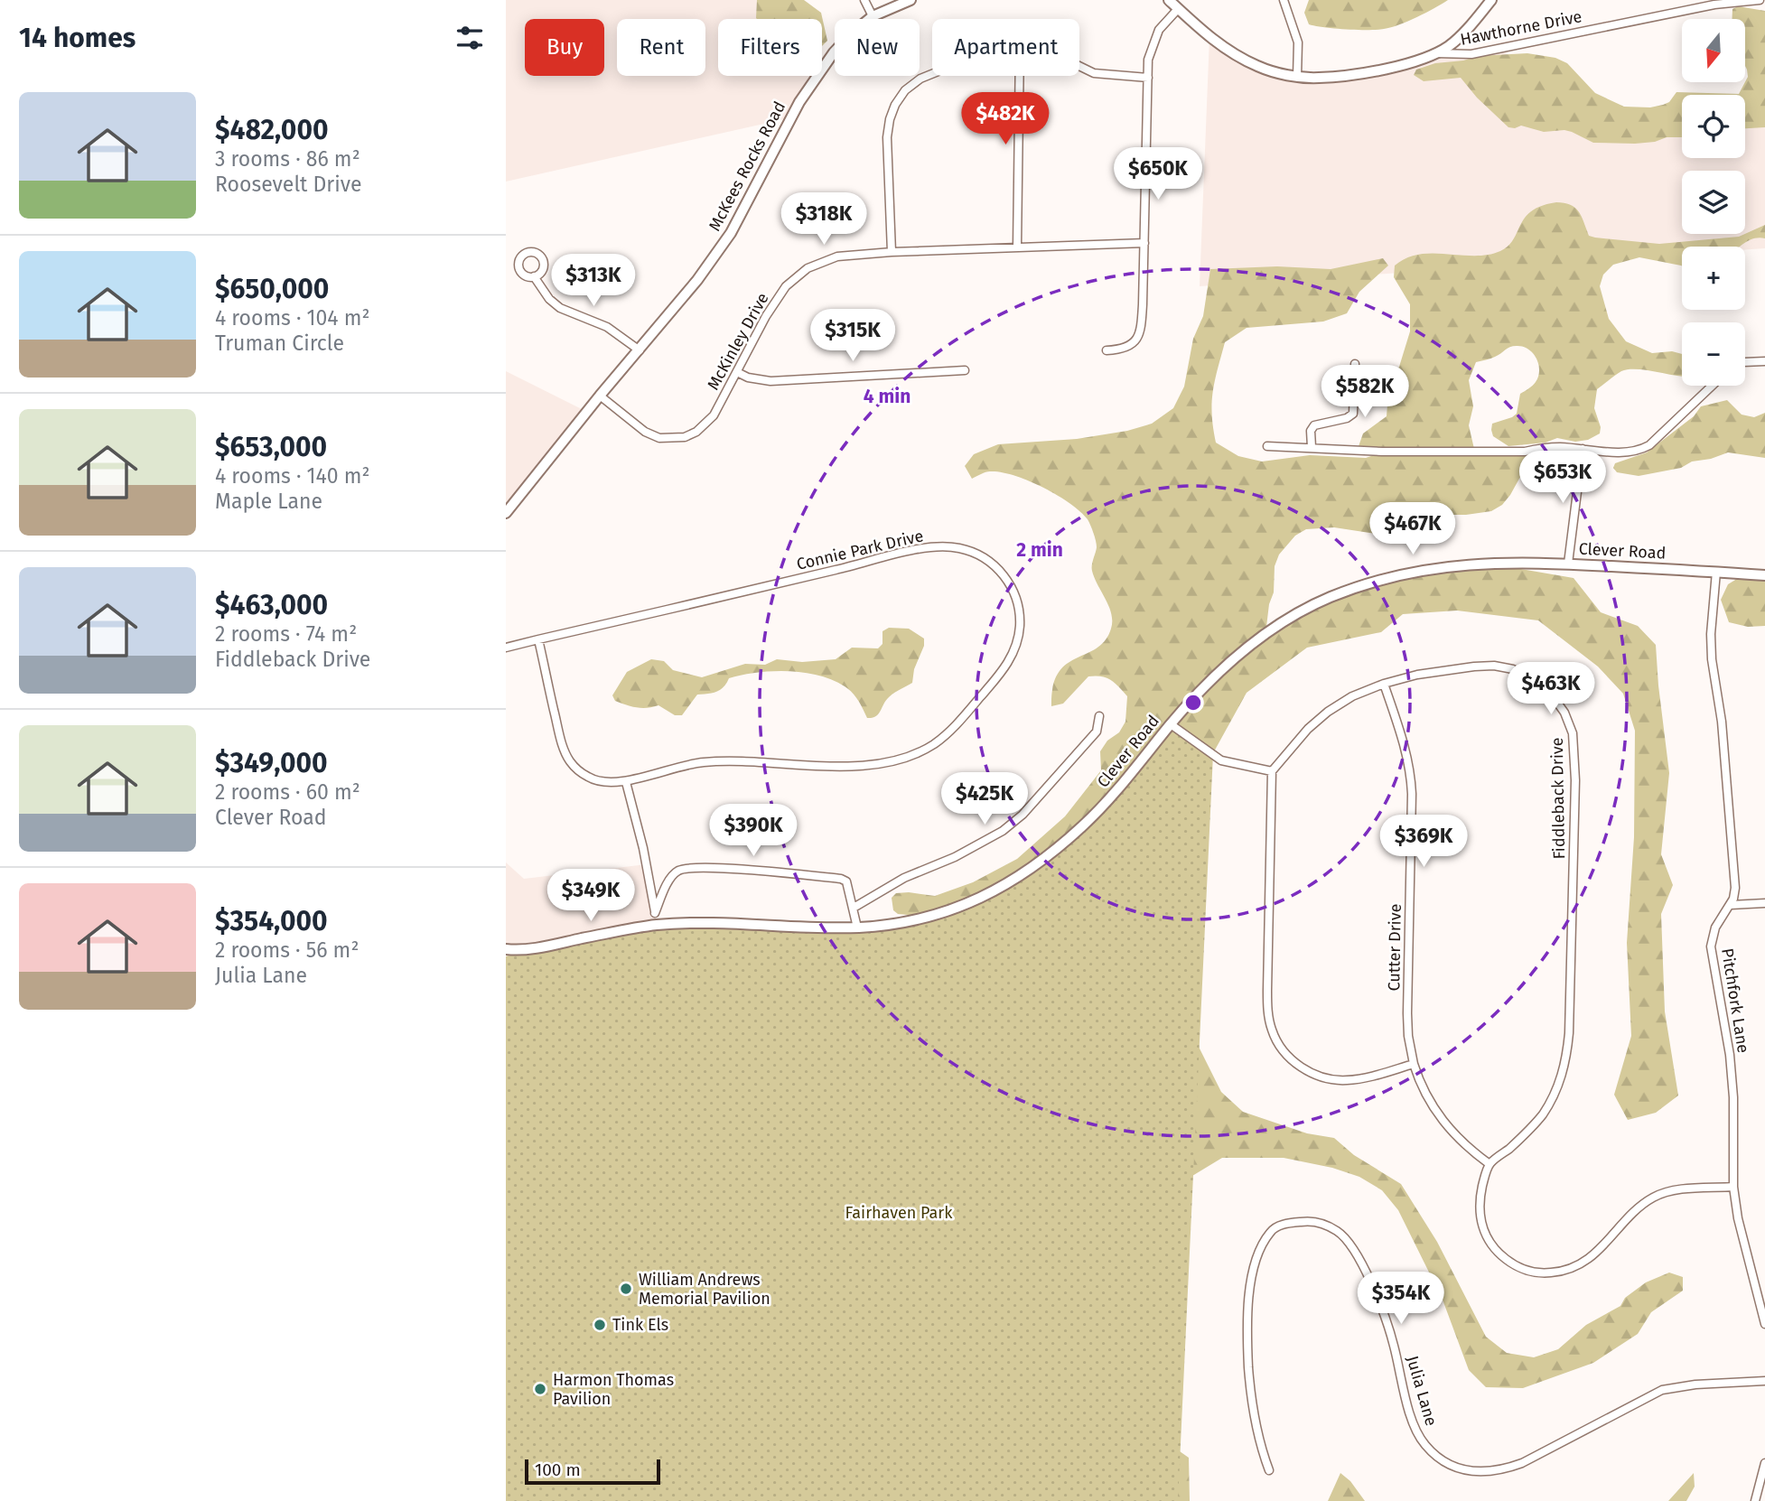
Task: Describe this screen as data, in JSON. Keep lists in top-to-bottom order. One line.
{"streets":{"street":["Hawthorne Drive","McKees Rocks Road","McKinley Drive","Connie Park Drive","Clever Road","Fiddleback Drive","Cutter Drive","Pitchfork Lane","Julia Lane"]},"crossings":[["McKees Rocks Road","McKinley Drive"],["Clever Road","Pitchfork Lane"],["Fiddleback Drive","Cutter Drive"]],"parks":["Fairhaven Park"],"places":["William Andrews Memorial Pavilion","Tink Els","Harmon Thomas Pavilion"],"scale_bar":"100 m","north":"bottom","page":{"heading":"14 homes","map_buttons":["+","−"],"chip":["Buy","Rent","Filters","New","Apartment"],"list":[{"name":"$482,000","note":"3 rooms · 86 m² · Roosevelt Drive"},{"name":"$650,000","note":"4 rooms · 104 m² · Truman Circle"},{"name":"$653,000","note":"4 rooms · 140 m² · Maple Lane"},{"name":"$463,000","note":"2 rooms · 74 m² · Fiddleback Drive"},{"name":"$349,000","note":"2 rooms · 60 m² · Clever Road"},{"name":"$354,000","note":"2 rooms · 56 m² · Julia Lane"}],"price":["$482K","$650K","$318K","$313K","$315K","$582K","$653K","$467K","$463K","$425K","$390K","$369K","$349K","$354K"],"scale":"100 m"},"rings":["4 min","2 min"]}
